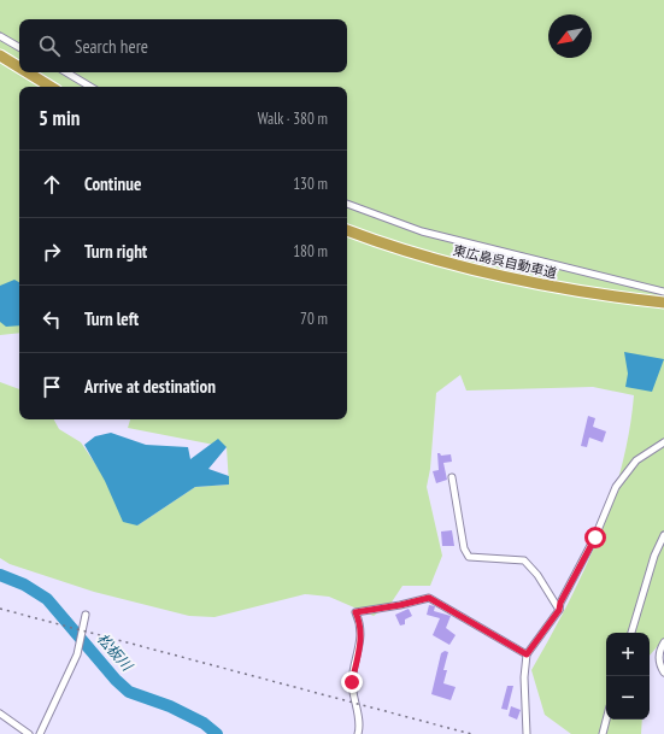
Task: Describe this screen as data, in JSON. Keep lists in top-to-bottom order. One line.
{"streets":{"highway":["東広島呉自動車道"]},"water":["松板川"],"north":"bottom left","page":{"search":"Search here","heading":["5 min","Walk · 380 m"],"list":[["Continue","130 m"],["Turn right","180 m"],["Turn left","70 m"],"Arrive at destination"],"map_buttons":["+","−"]}}
